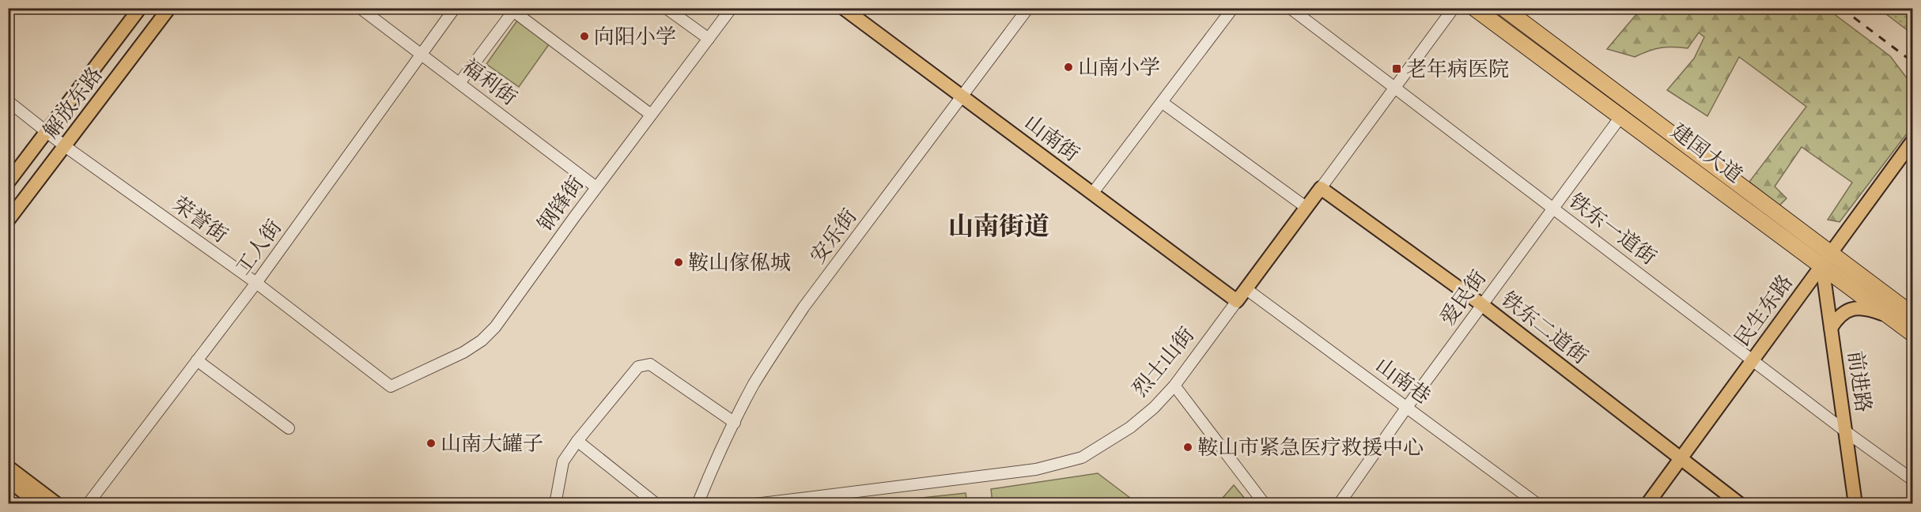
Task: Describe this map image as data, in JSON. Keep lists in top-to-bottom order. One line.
{"streets":{"highway":["建国大道"],"main road":["解放东路","山南街","民生东路","铁东二道街","烈士山街","前进路"],"street":["福利街","钢锋街","荣誉街","铁东一道街","安乐街","工人街","爱民街","山南巷"]},"crossings":[["福利街","钢锋街"],["福利街","工人街"],["解放东路","荣誉街"],["山南街","安乐街"],["山南街","烈士山街"],["建国大道","爱民街"],["建国大道","民生东路"],["建国大道","前进路"],["钢锋街","荣誉街"],["荣誉街","工人街"],["铁东一道街","爱民街"],["铁东一道街","民生东路"],["铁东一道街","烈士山街"],["铁东一道街","前进路"],["爱民街","铁东二道街"],["爱民街","山南巷"],["民生东路","铁东二道街"],["民生东路","前进路"],["铁东二道街","烈士山街"],["烈士山街","山南巷"]],"districts":["山南街道"],"places":{"other":["向阳小学","山南小学","鞍山傢俬城","山南大罐子","鞍山市紧急医疗救援中心"],"transit":["老年病医院"]}}
